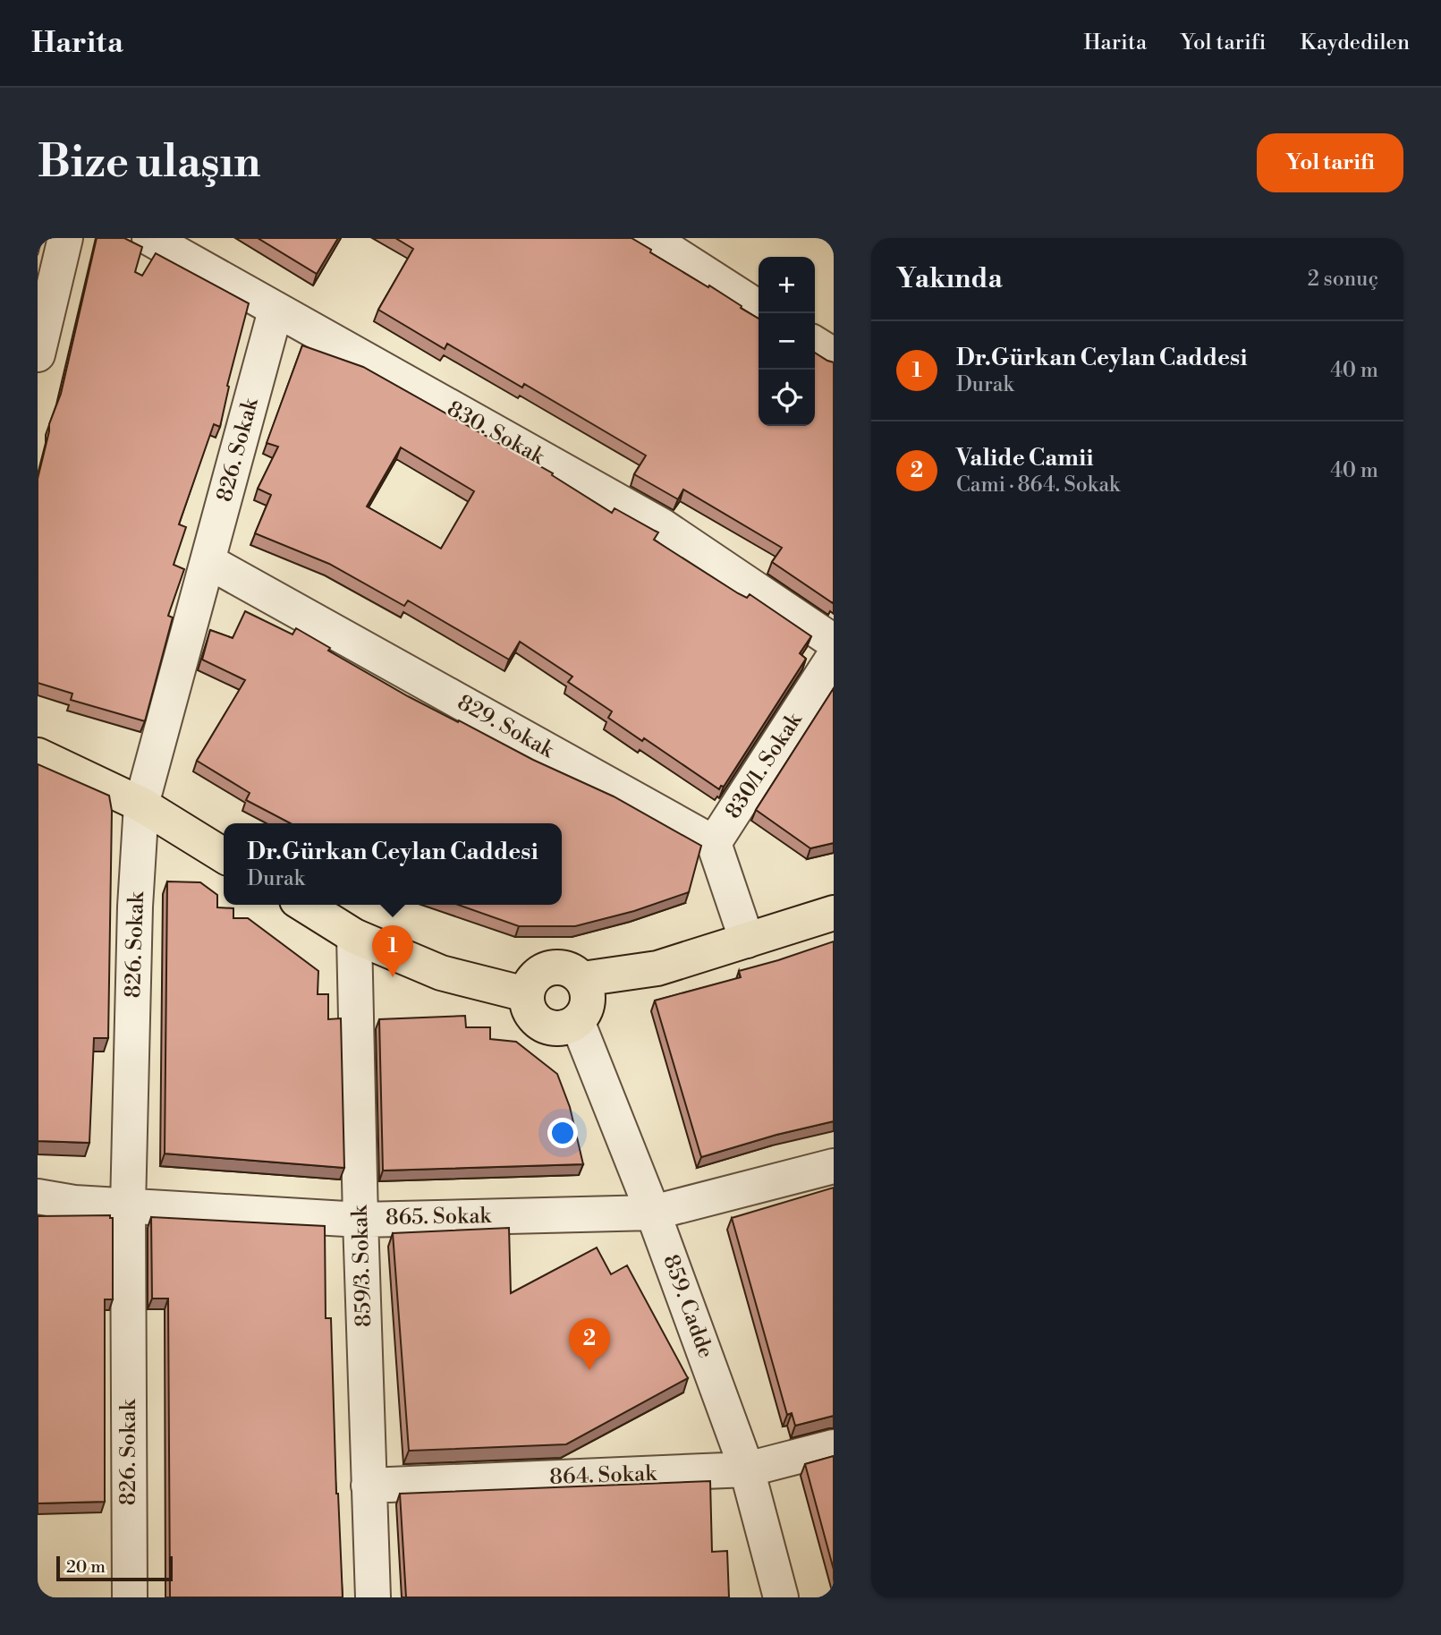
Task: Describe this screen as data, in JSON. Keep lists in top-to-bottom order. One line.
{"streets":{"street":["830. Sokak","826. Sokak","829. Sokak","830/1. Sokak","865. Sokak","859/3. Sokak","859. Cadde","864. Sokak"]},"crossings":[["830. Sokak","826. Sokak"],["826. Sokak","829. Sokak"],["826. Sokak","865. Sokak"],["829. Sokak","830/1. Sokak"],["865. Sokak","859/3. Sokak"],["865. Sokak","859. Cadde"],["859/3. Sokak","864. Sokak"],["859. Cadde","864. Sokak"]],"scale_bar":"20 m","page":{"header":"Harita","nav":["Harita","Yol tarifi","Kaydedilen"],"buttons":"Yol tarifi","title":"Bize ulaşın","heading":["Yakında","2 sonuç"],"map_buttons":["+","−"],"list":[{"mark":"1","name":"Dr.Gürkan Ceylan Caddesi","note":"Durak","value":"40 m"},{"mark":"2","name":"Valide Camii","note":"Cami · 864. Sokak","value":"40 m"}],"popup":["Dr.Gürkan Ceylan Caddesi","Durak"],"pins":["1","2"],"scale":"20 m"}}
